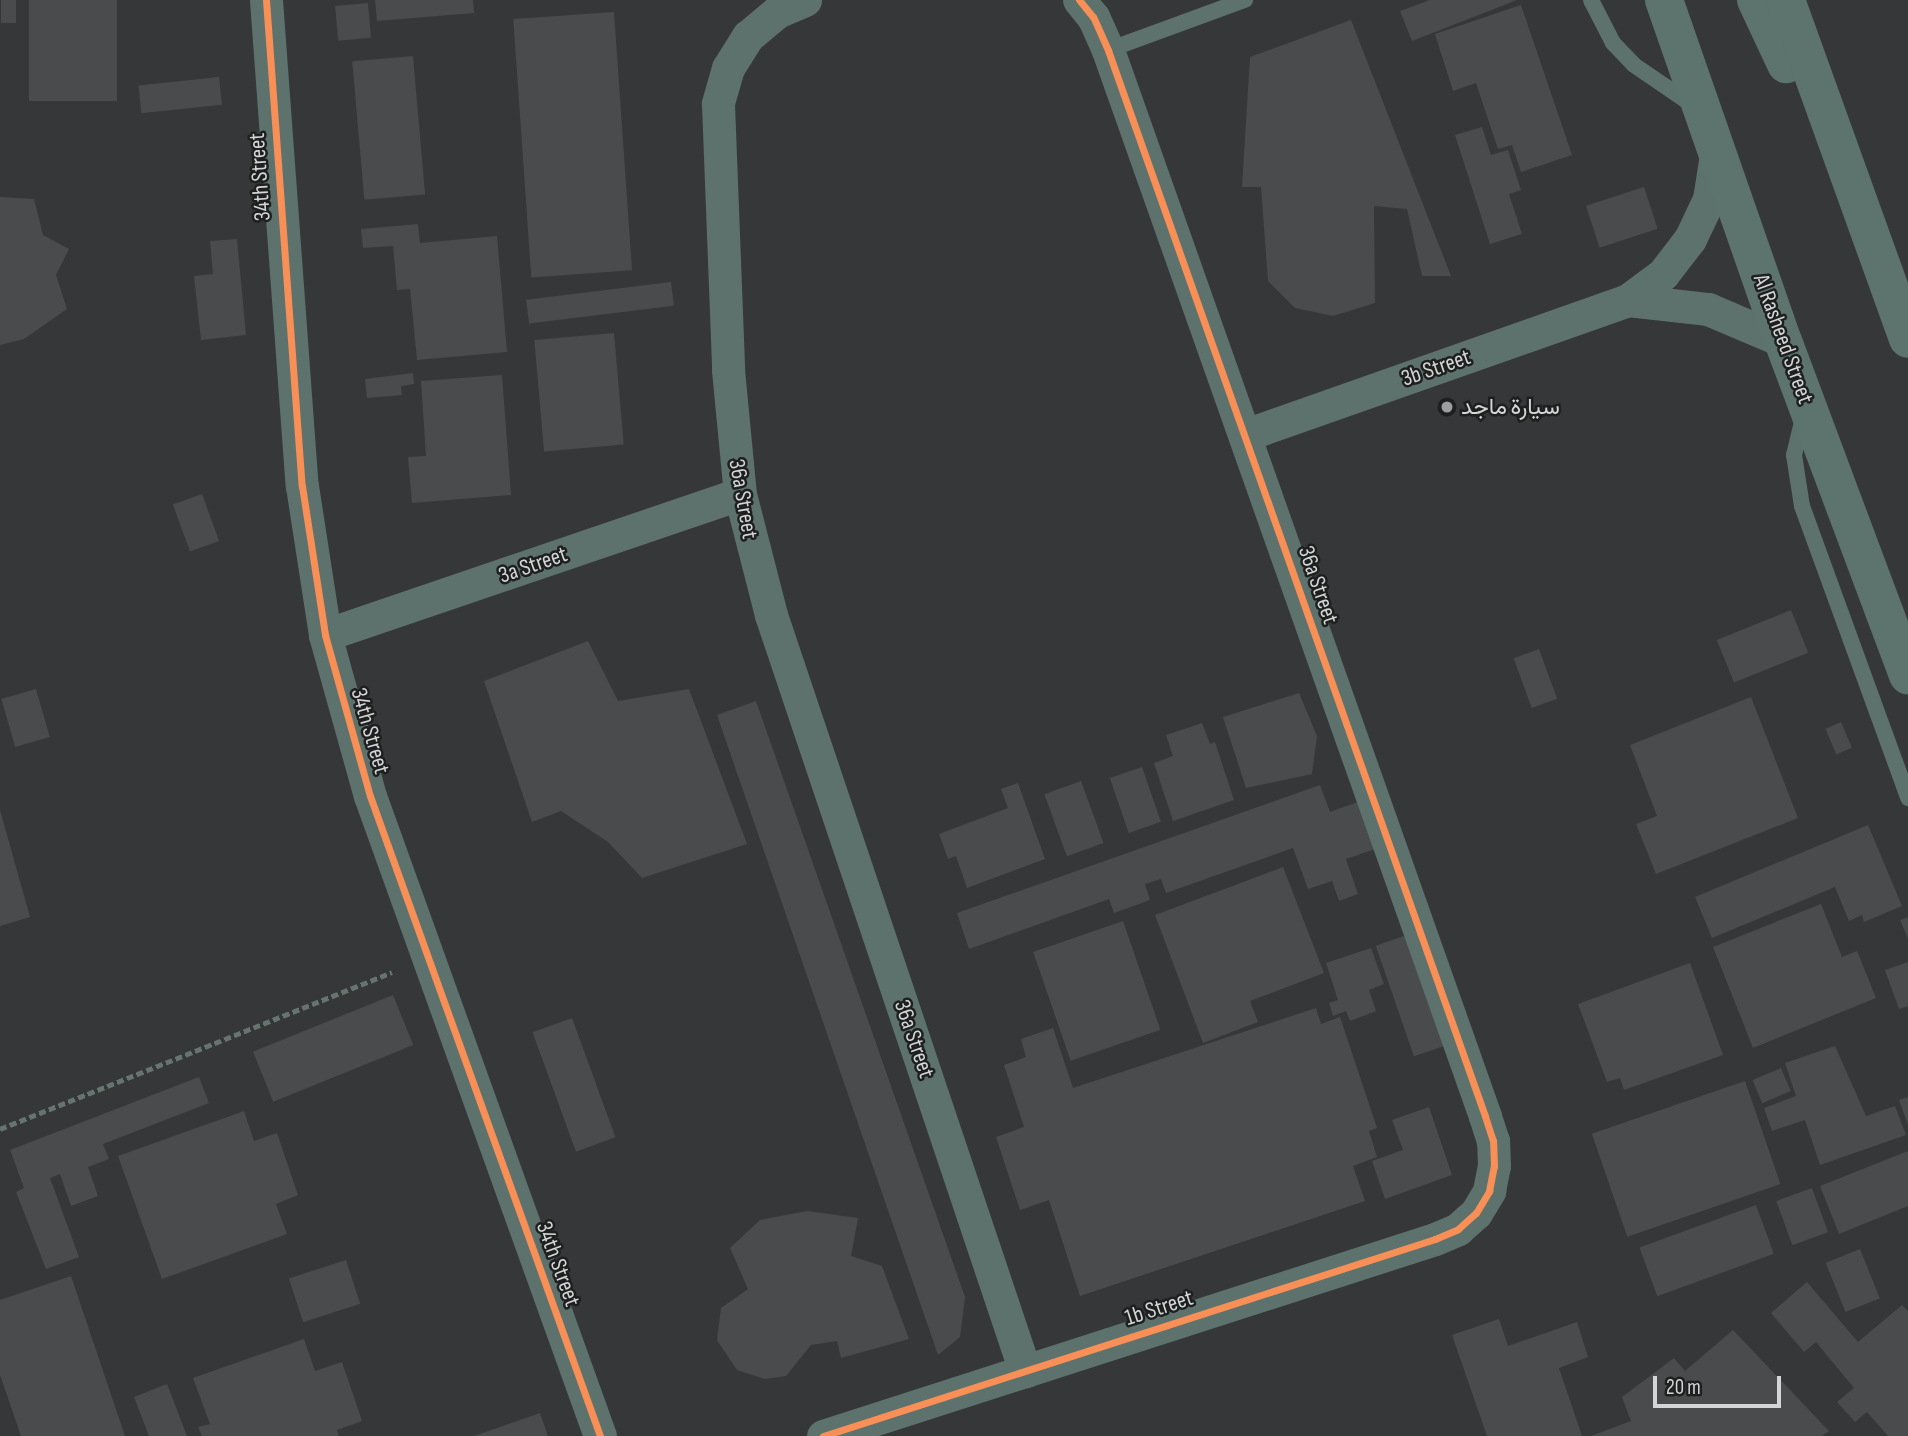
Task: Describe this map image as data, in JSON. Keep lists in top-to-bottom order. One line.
{"streets":{"main road":["Al Rasheed Street"],"street":["34th Street","3b Street","36a Street","3a Street","1b Street"]},"crossings":[["34th Street","3a Street"],["Al Rasheed Street","3b Street"],["3b Street","36a Street"],["36a Street","3a Street"],["36a Street","1b Street"]],"places":["سيارة ماجد"],"scale_bar":"20 m"}
